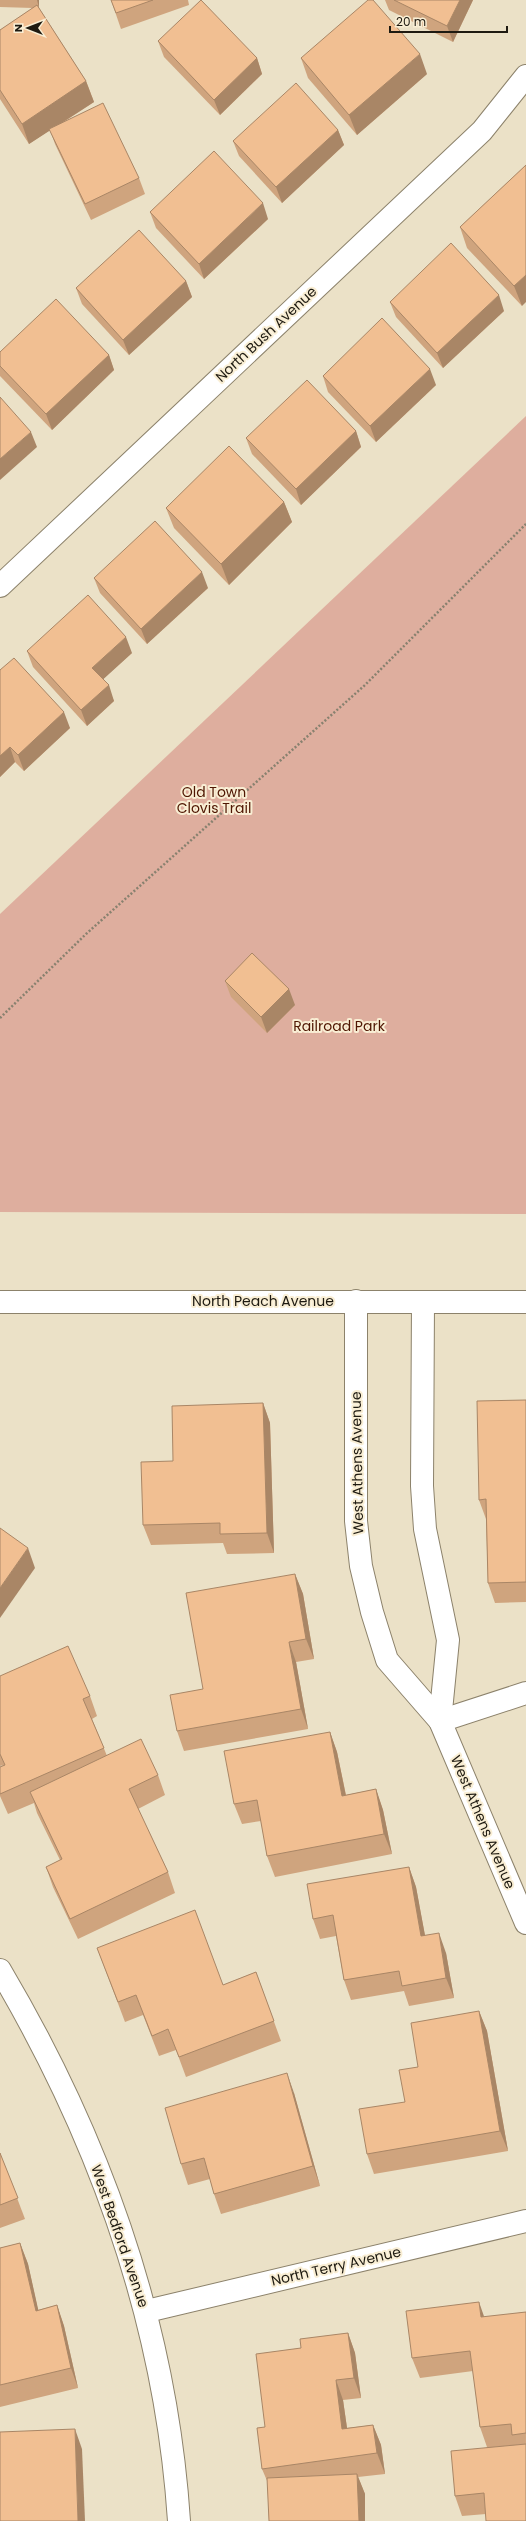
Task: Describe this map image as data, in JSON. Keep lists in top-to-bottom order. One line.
{"streets":{"street":["North Bush Avenue","North Peach Avenue","West Athens Avenue","West Bedford Avenue","North Terry Avenue"]},"crossings":[["North Peach Avenue","West Athens Avenue"],["West Bedford Avenue","North Terry Avenue"]],"parks":["Old Town Clovis Trail","Railroad Park"],"scale_bar":"20 m","north":"left"}
